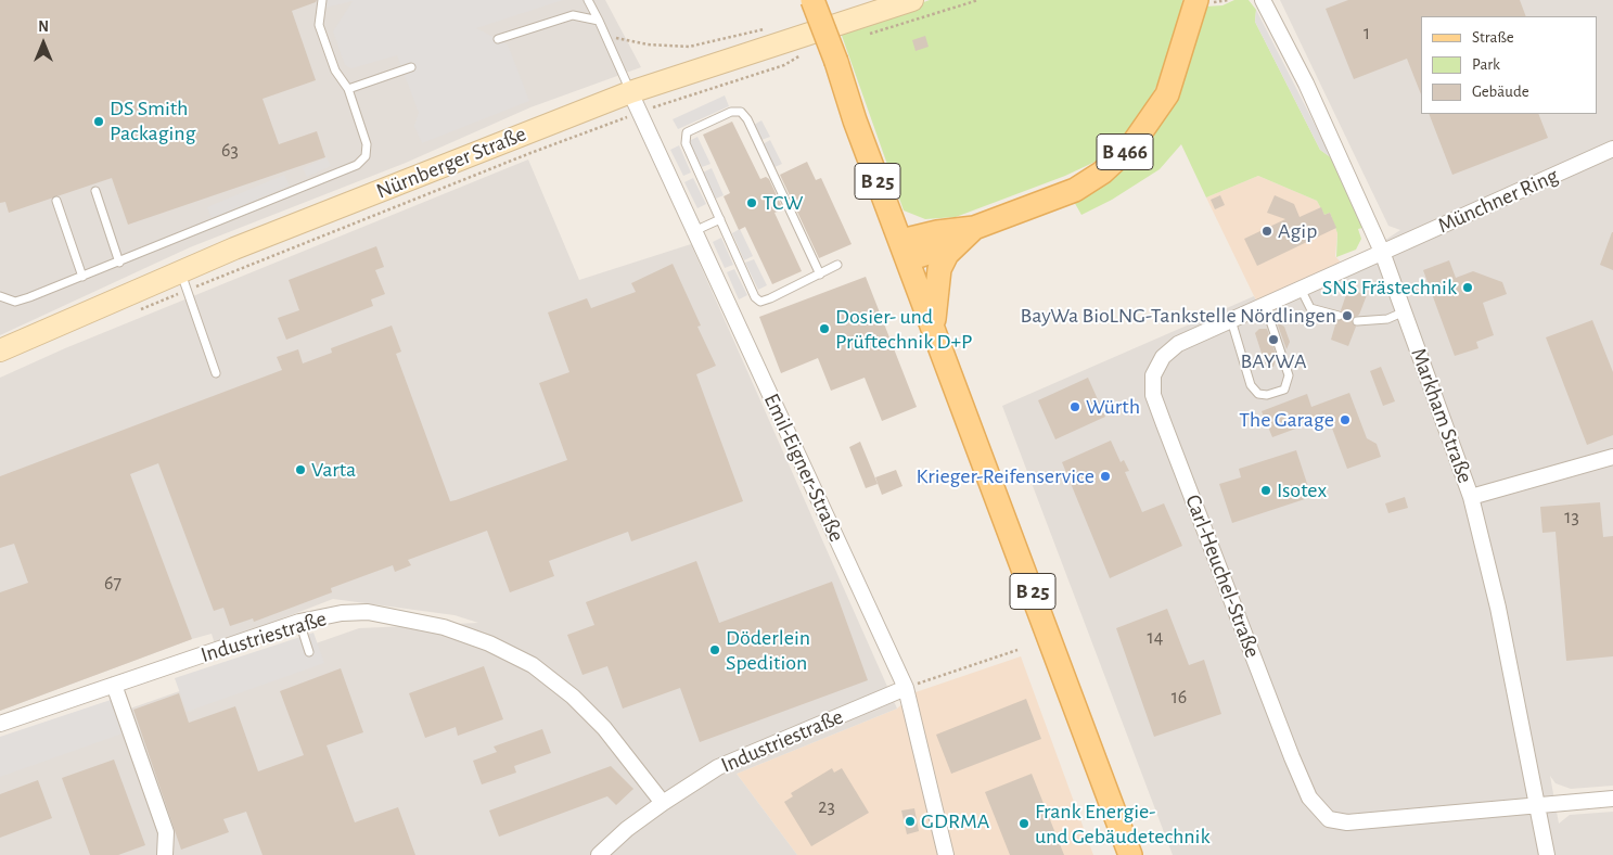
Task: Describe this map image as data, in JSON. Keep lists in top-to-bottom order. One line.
{"streets":{"main road":["B 466","Nürnberger Straße","B 25"],"street":["Münchner Ring","Markham Straße","Emil-Eigner-Straße","Carl-Heuchel-Straße","Industriestraße"]},"crossings":[["B 466","B 25"],["Nürnberger Straße","Emil-Eigner-Straße"],["Münchner Ring","Markham Straße"],["Münchner Ring","Carl-Heuchel-Straße"],["Markham Straße","Carl-Heuchel-Straße"],["Emil-Eigner-Straße","Industriestraße"]],"places":["DS Smith Packaging","TCW","Agip","SNS Frästechnik","BayWa BioLNG-Tankstelle Nördlingen","Dosier- und Prüftechnik D+P","BAYWA","Würth","The Garage","Varta","Krieger-Reifenservice","Isotex","Döderlein Spedition","GDRMA","Frank Energie- und Gebäudetechnik"],"house_numbers":["1","63","13","67","14","16","23"],"legend":["Straße","Park","Gebäude"],"north":"top"}
